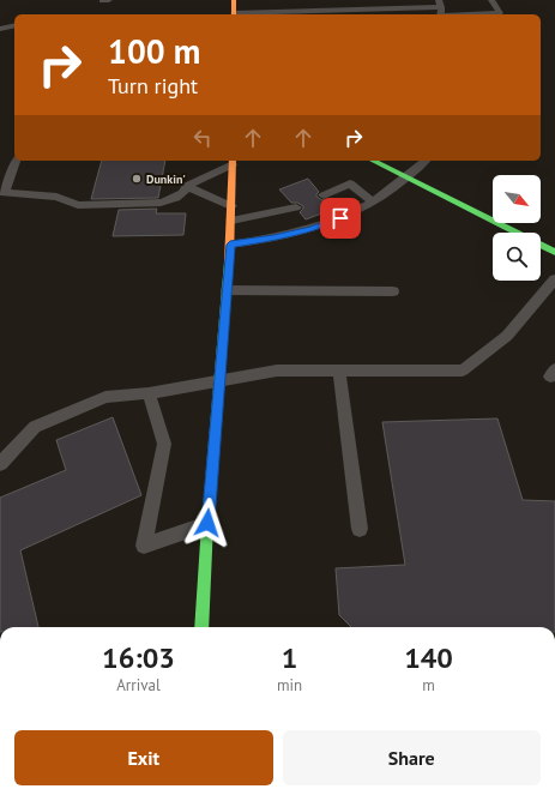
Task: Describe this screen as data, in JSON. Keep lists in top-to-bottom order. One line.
{"places":["Dunkin'"],"north":"bottom right","page":{"turn":["100 m","Turn right"],"eta":["16:03","Arrival","1","min","140","m"],"buttons":["Exit","Share"]}}
